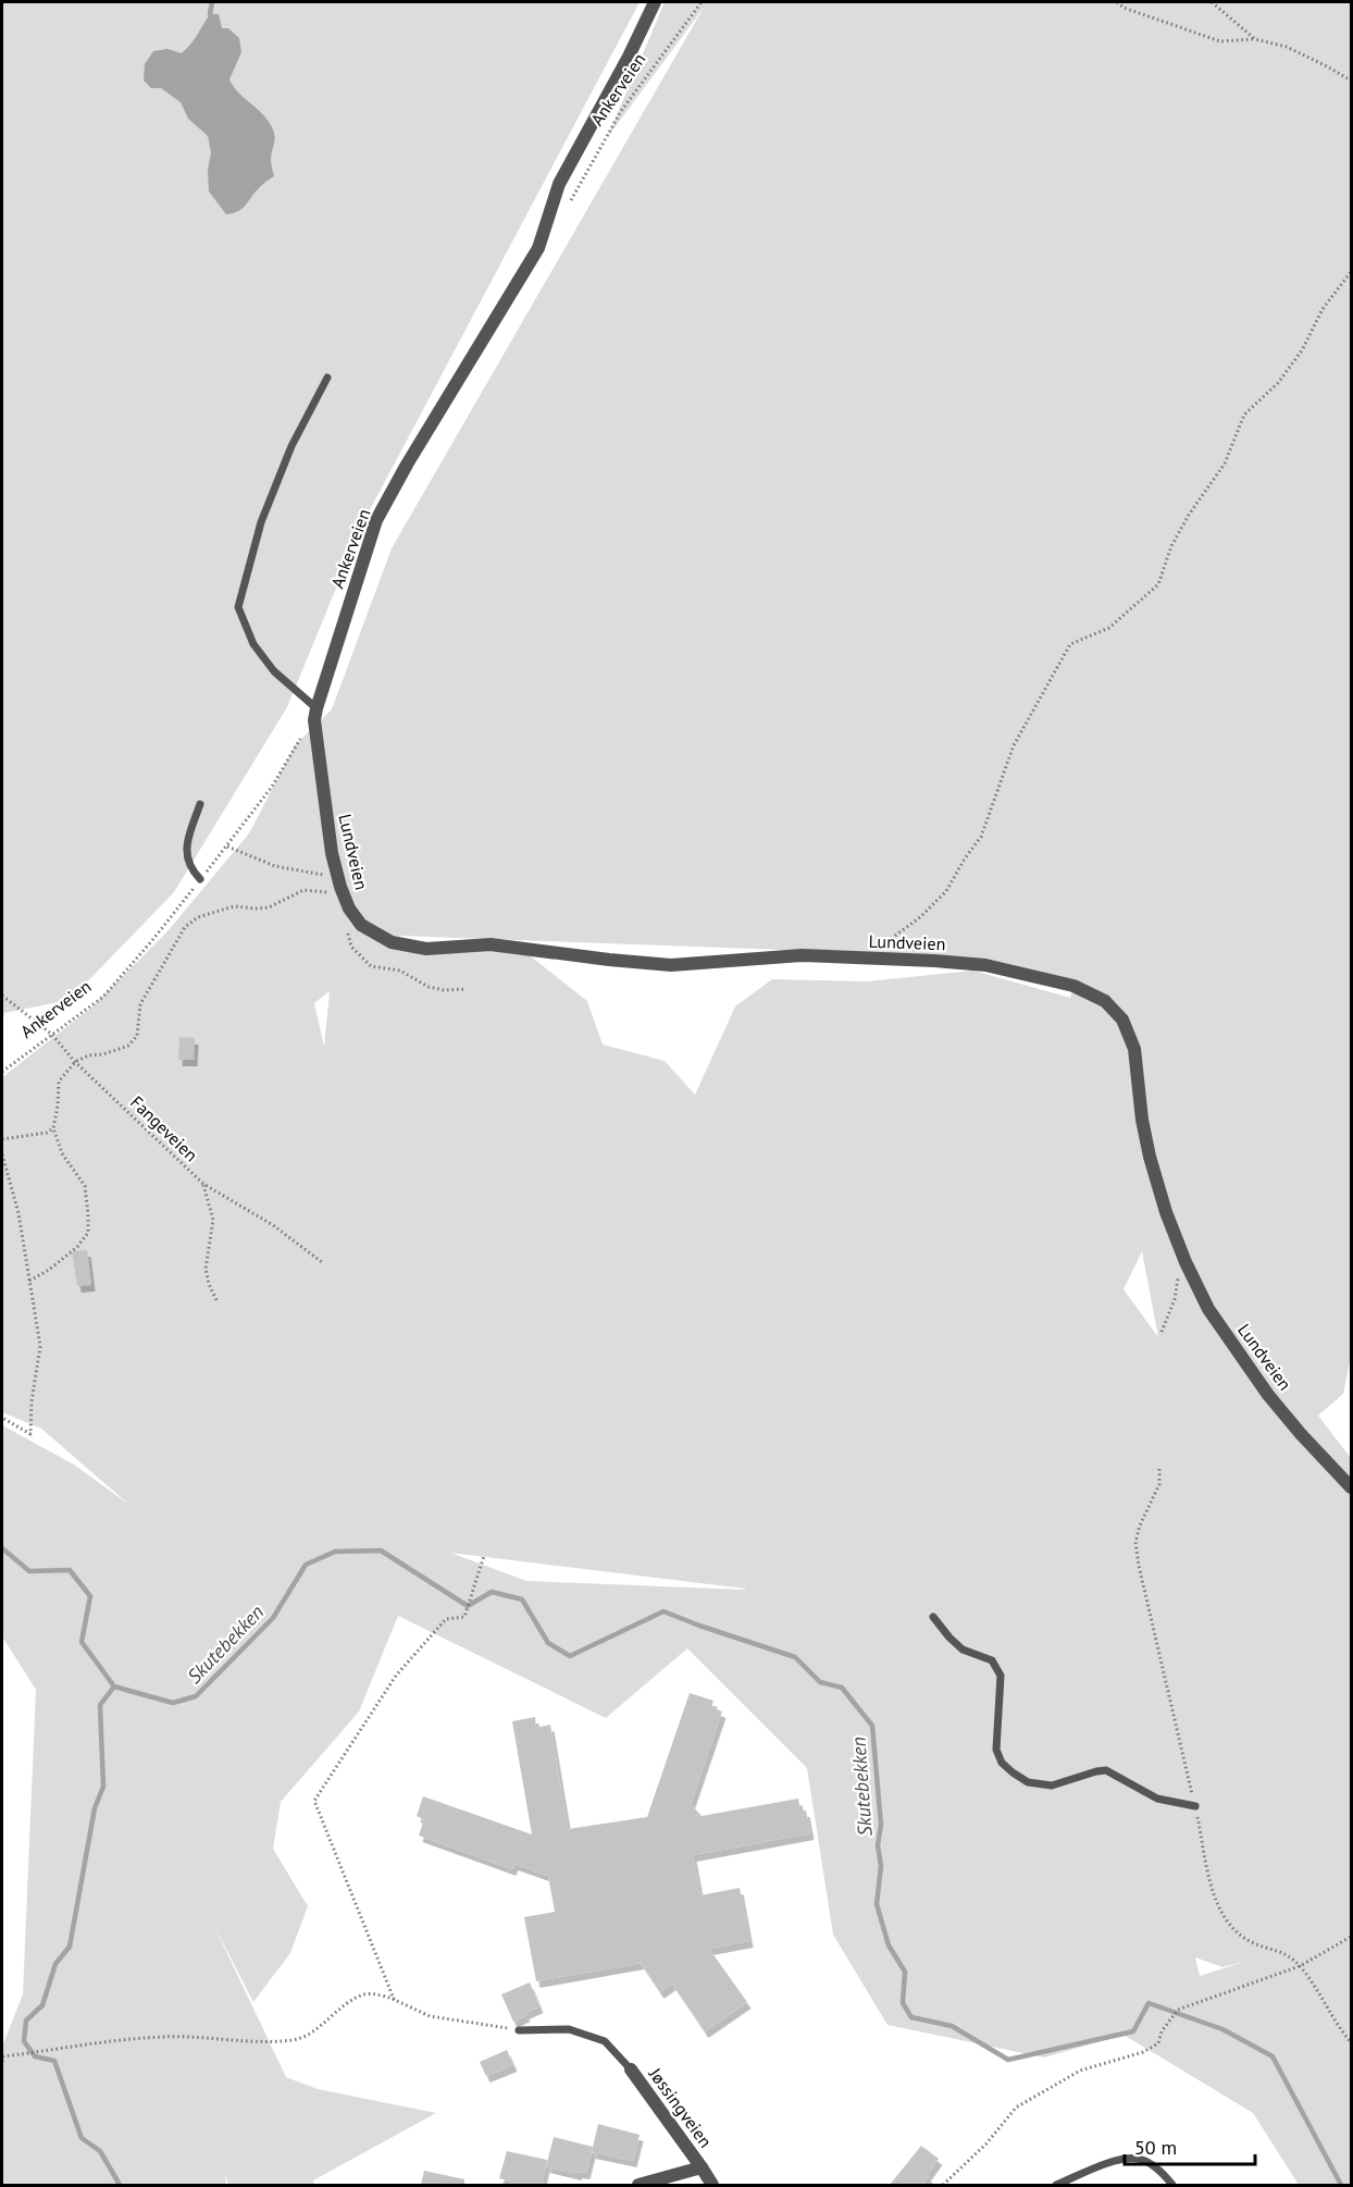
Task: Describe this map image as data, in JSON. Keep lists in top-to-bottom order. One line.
{"streets":{"street":["Ankerveien","Lundveien","Jøssingveien"],"path":["Fangeveien"]},"crossings":[["Ankerveien","Lundveien"],["Ankerveien","Fangeveien"]],"water":["Skutebekken"],"scale_bar":"50 m"}
